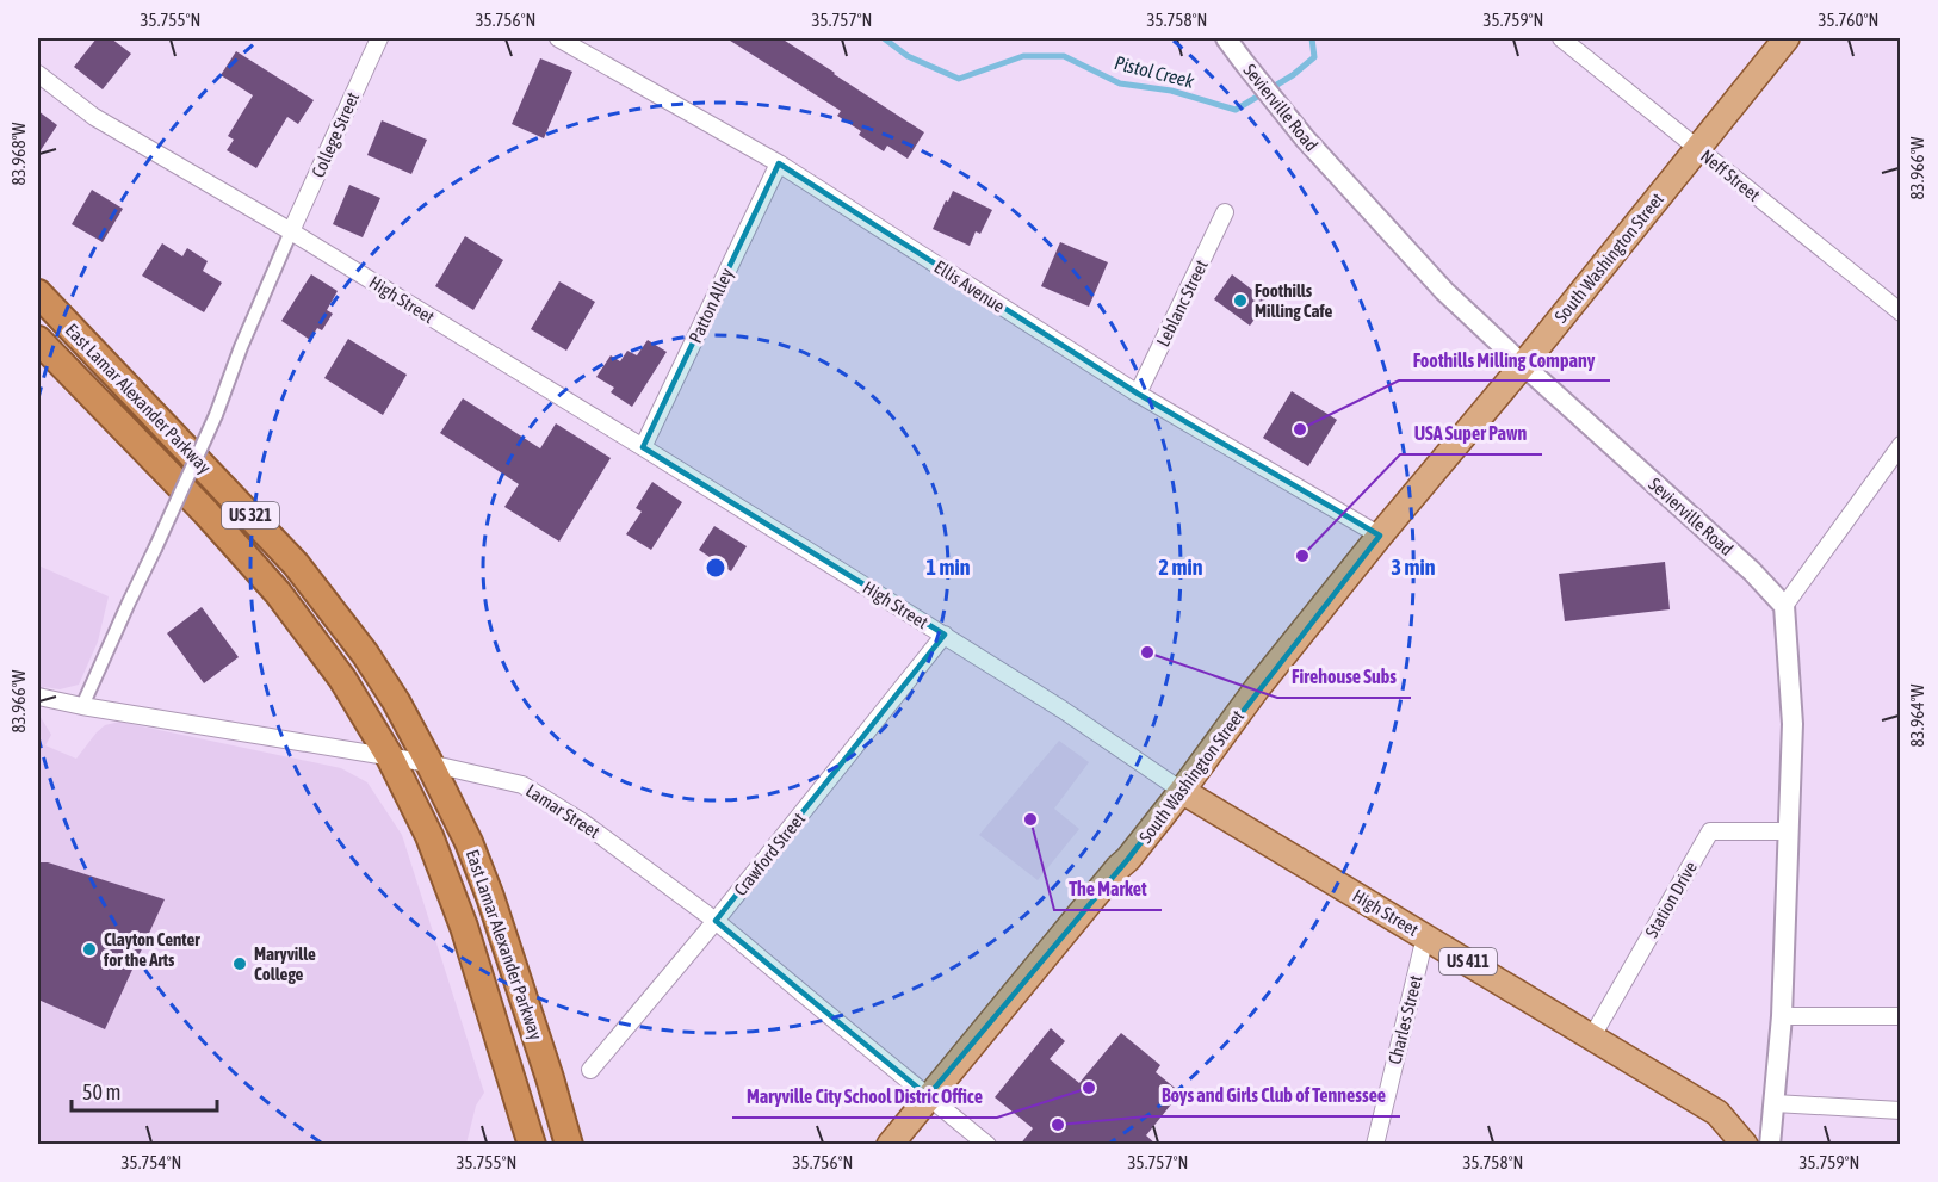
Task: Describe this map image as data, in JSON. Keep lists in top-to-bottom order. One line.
{"streets":{"highway":["East Lamar Alexander Parkway","US 321"],"main road":["South Washington Street","High Street","US 411"],"street":["Sevierville Road","College Street","Neff Street","Ellis Avenue","Leblanc Street","Patton Alley","Lamar Street","Crawford Street","Station Drive","Charles Street"]},"crossings":[["Sevierville Road","South Washington Street"],["College Street","High Street"],["Neff Street","South Washington Street"],["South Washington Street","Ellis Avenue"],["South Washington Street","High Street"],["South Washington Street","Lamar Street"],["Ellis Avenue","Leblanc Street"],["Ellis Avenue","Patton Alley"],["High Street","Patton Alley"],["High Street","Crawford Street"],["High Street","Station Drive"],["High Street","Charles Street"],["East Lamar Alexander Parkway","Lamar Street"],["Lamar Street","Crawford Street"]],"water":["Pistol Creek"],"places":["Foothills Milling Cafe","Foothills Milling Company","USA Super Pawn","Firehouse Subs","The Market","Clayton Center for the Arts","Maryville College","Maryville City School Distric Office","Boys and Girls Club of Tennessee"],"scale_bar":"50 m","coordinates":["35.755°N","35.756°N","35.757°N","35.758°N","35.759°N","35.760°N","83.968°W","83.966°W","83.964°W","35.754°N"],"rings":["1 min","2 min","3 min"]}
